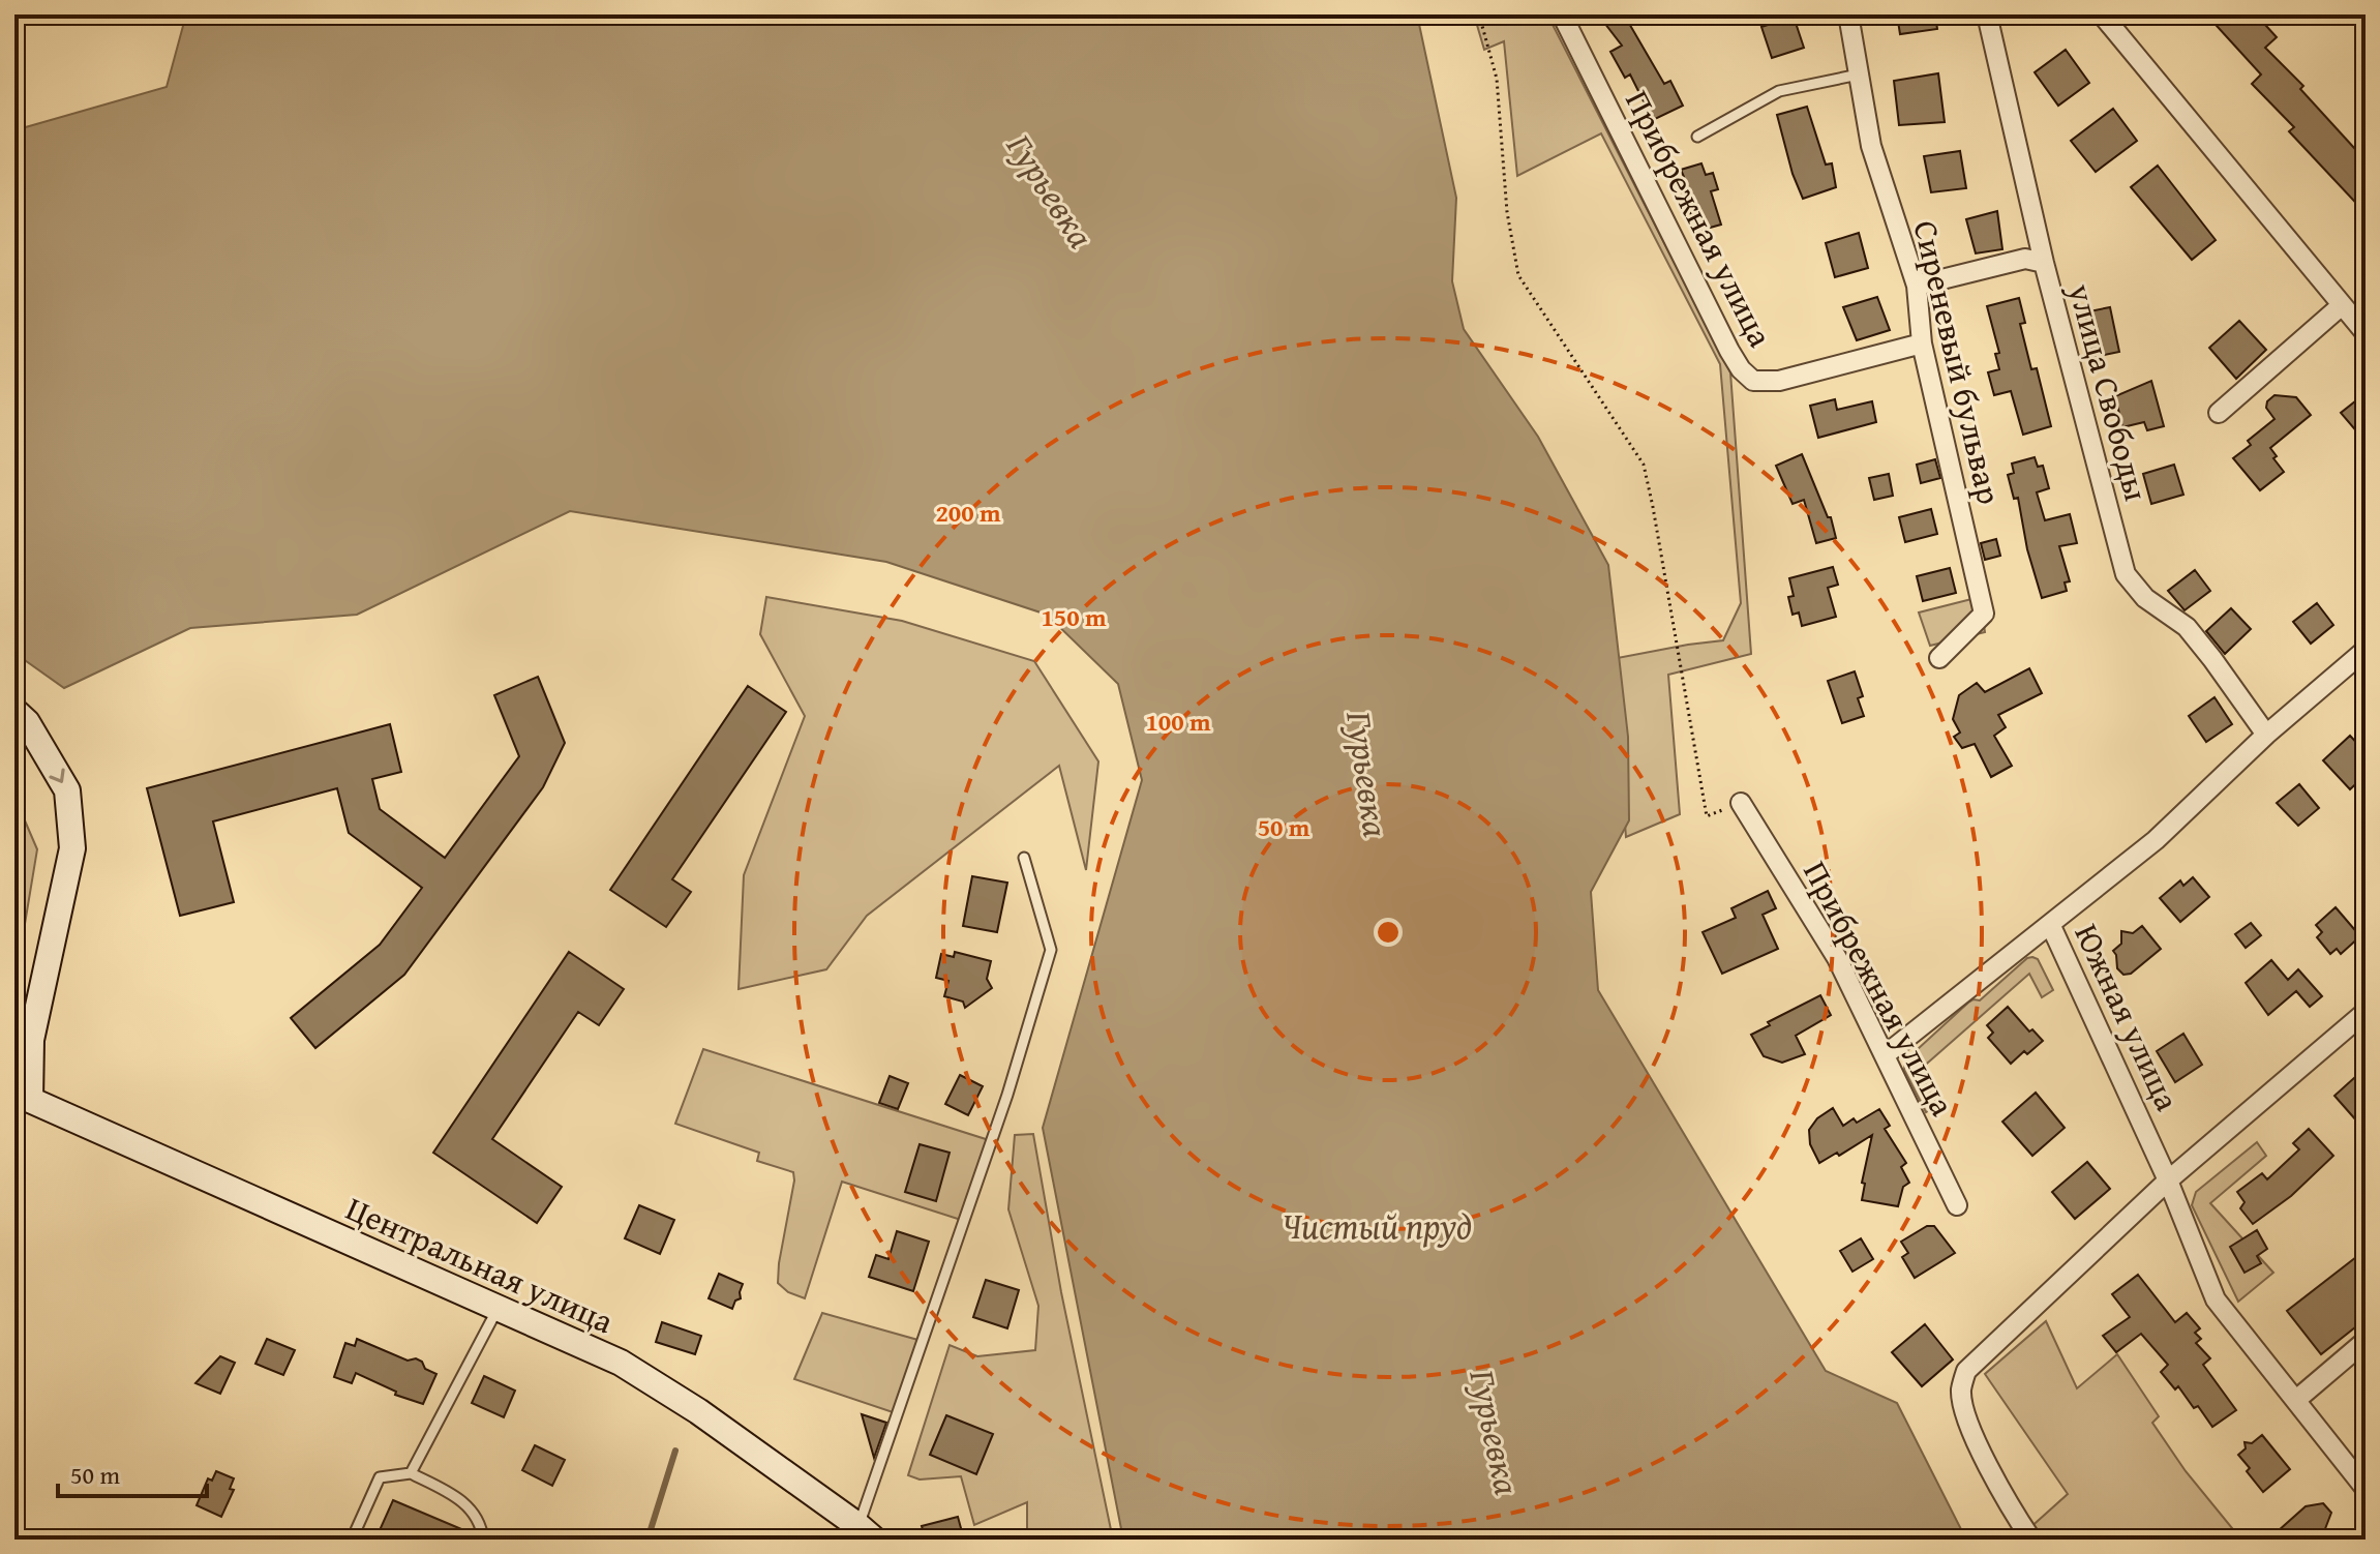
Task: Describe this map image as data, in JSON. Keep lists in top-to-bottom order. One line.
{"streets":{"main road":["Центральная улица"],"street":["Прибрежная улица","Сиреневый бульвар","улица Свободы","Южная улица"]},"crossings":[["Прибрежная улица","Сиреневый бульвар"],["улица Свободы","Южная улица"]],"water":["Гурьевка","Чистый пруд"],"scale_bar":"50 m","rings":["200 m","150 m","100 m","50 m"]}
